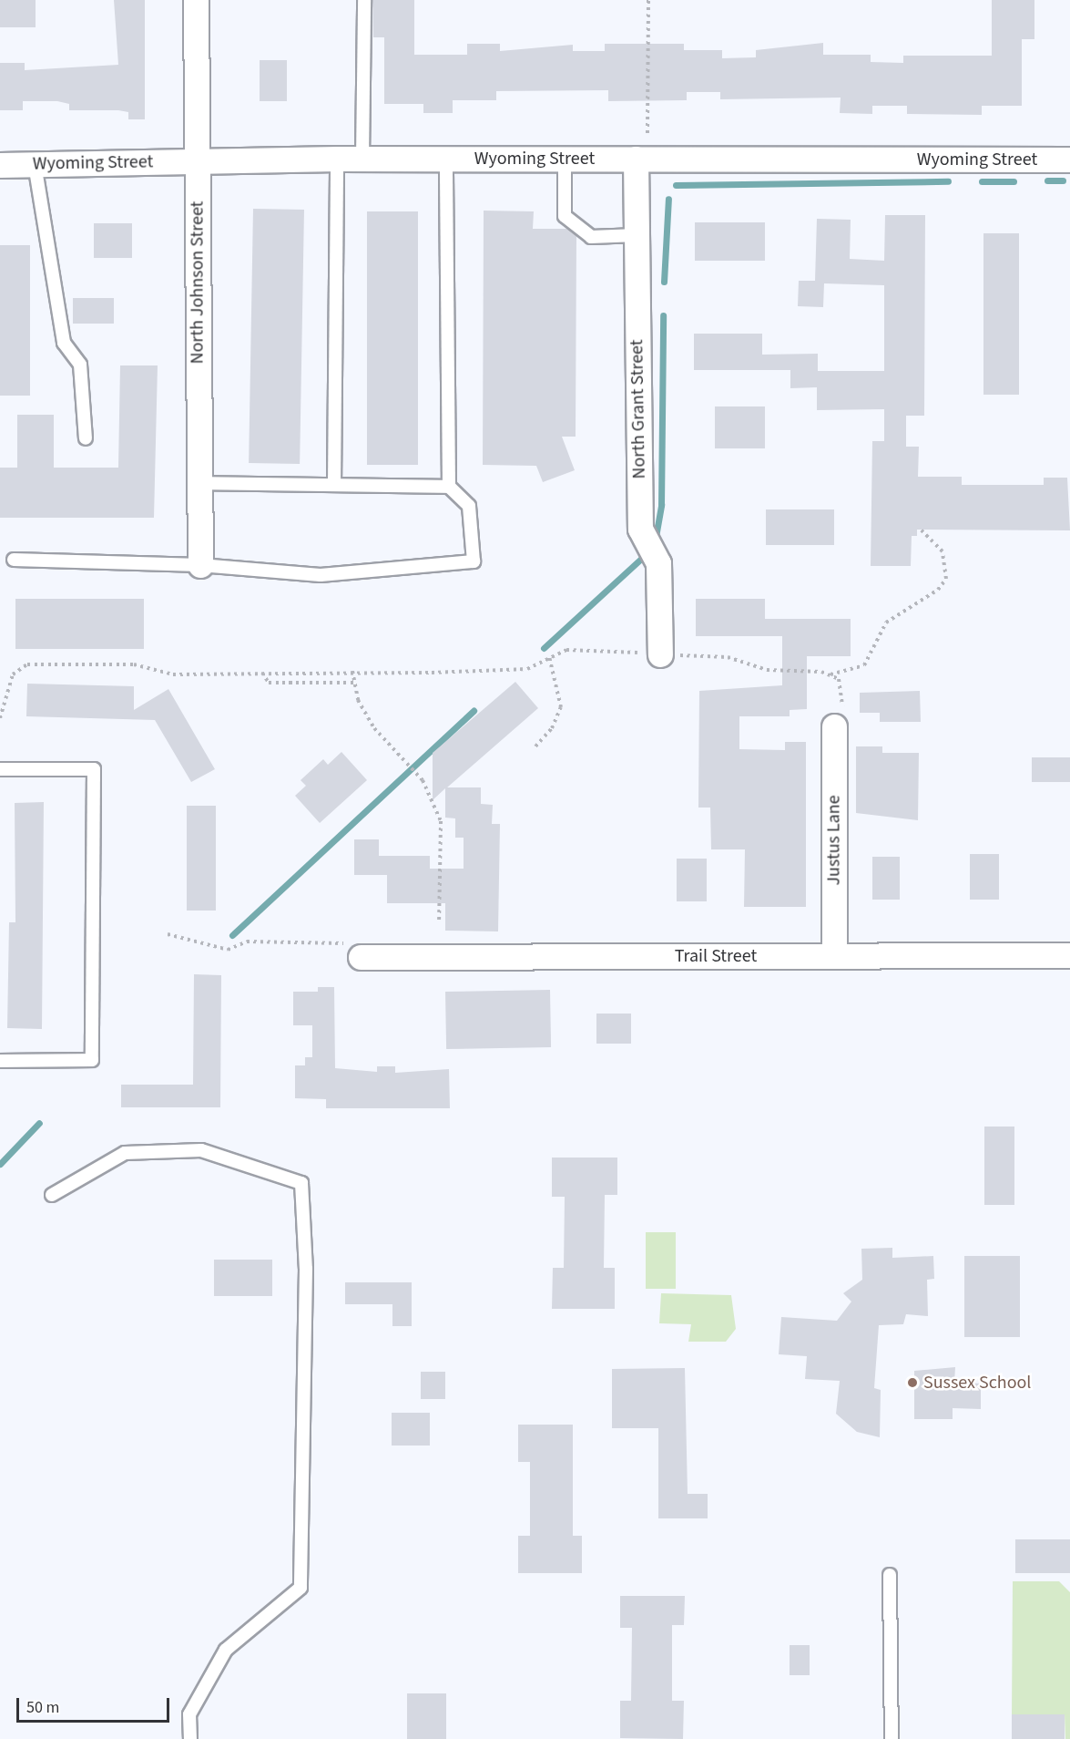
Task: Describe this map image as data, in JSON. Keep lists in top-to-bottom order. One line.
{"streets":{"street":["Wyoming Street","North Johnson Street","North Grant Street","Justus Lane","Trail Street"]},"crossings":[["Wyoming Street","North Johnson Street"],["Wyoming Street","North Grant Street"],["Justus Lane","Trail Street"]],"places":["Sussex School"],"scale_bar":"50 m"}
